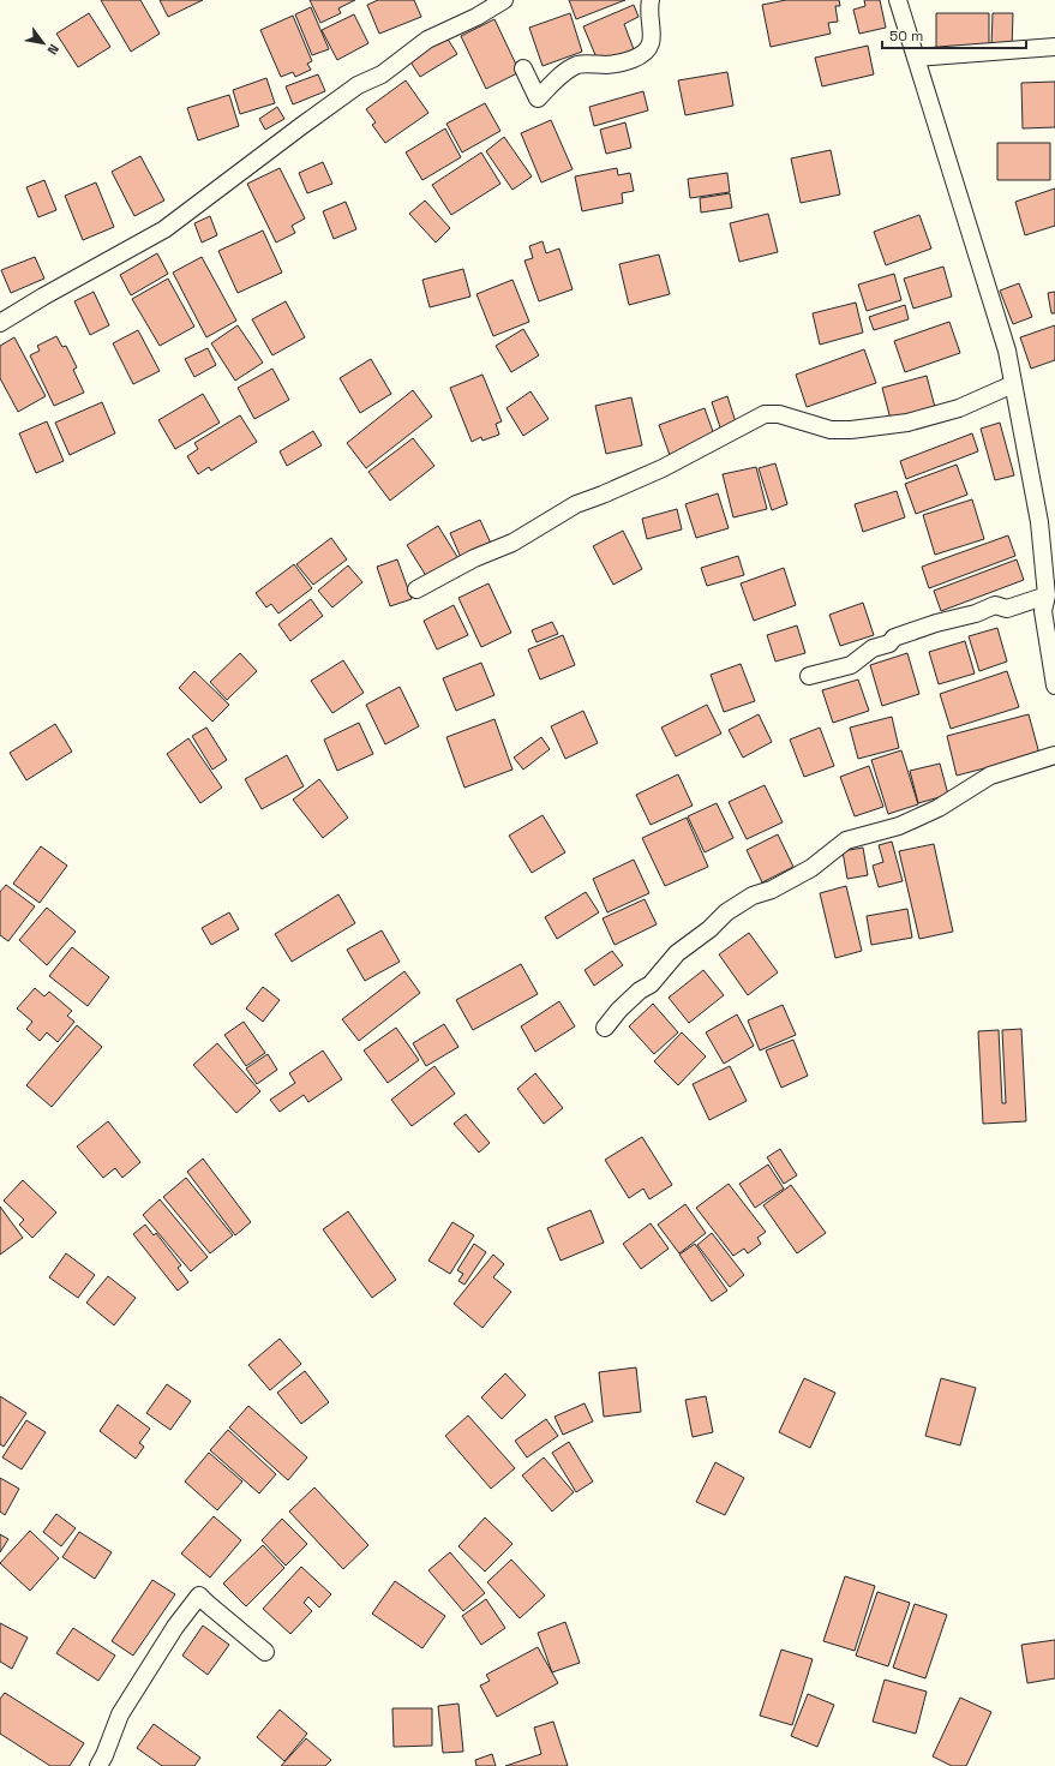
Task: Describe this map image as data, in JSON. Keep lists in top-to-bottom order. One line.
{"scale_bar":"50 m","north":"bottom right"}
